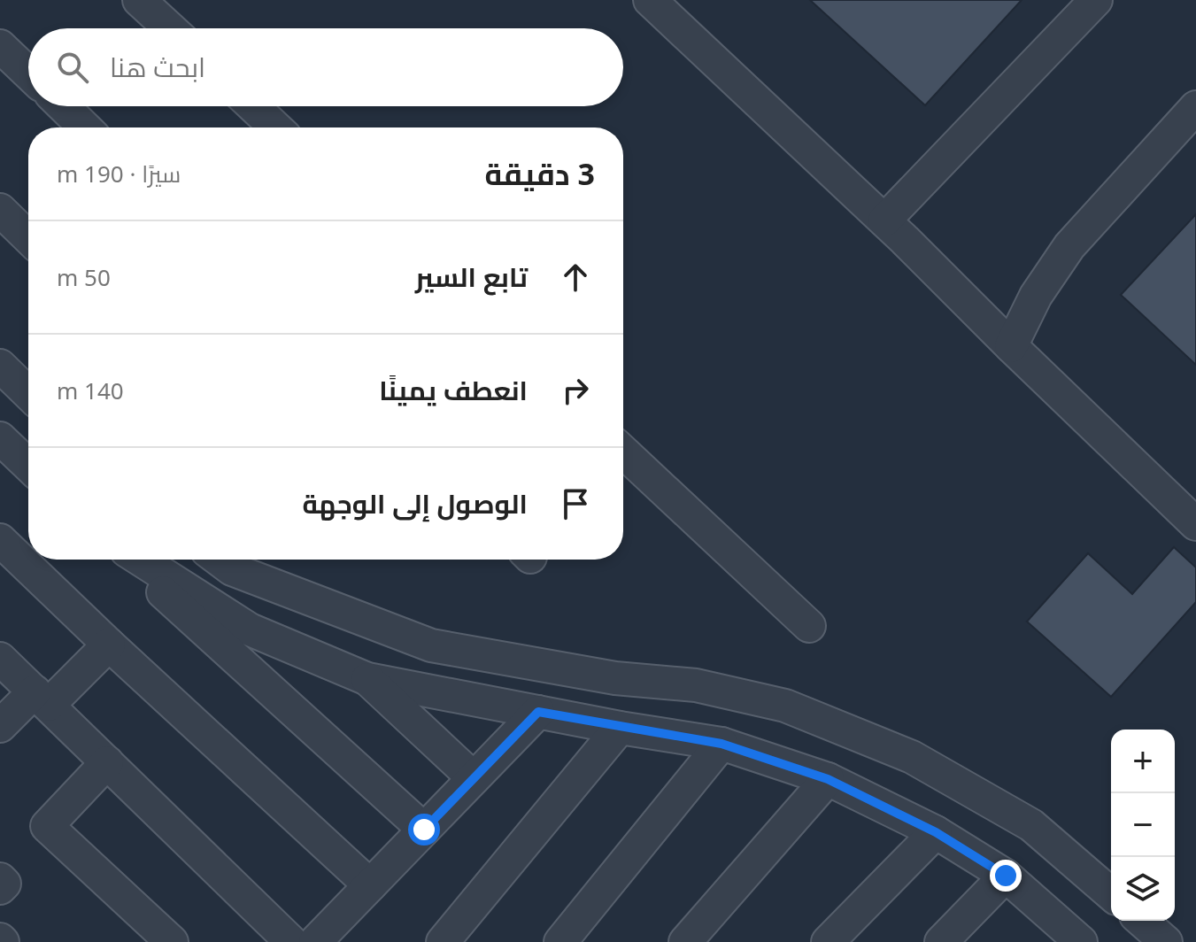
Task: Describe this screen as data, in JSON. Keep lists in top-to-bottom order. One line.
{"page":{"search":"ابحث هنا","heading":["3 دقيقة","سيرًا · 190 m"],"list":[["تابع السير","50 m"],["انعطف يمينًا","140 m"],"الوصول إلى الوجهة"],"map_buttons":["+","−"]}}
